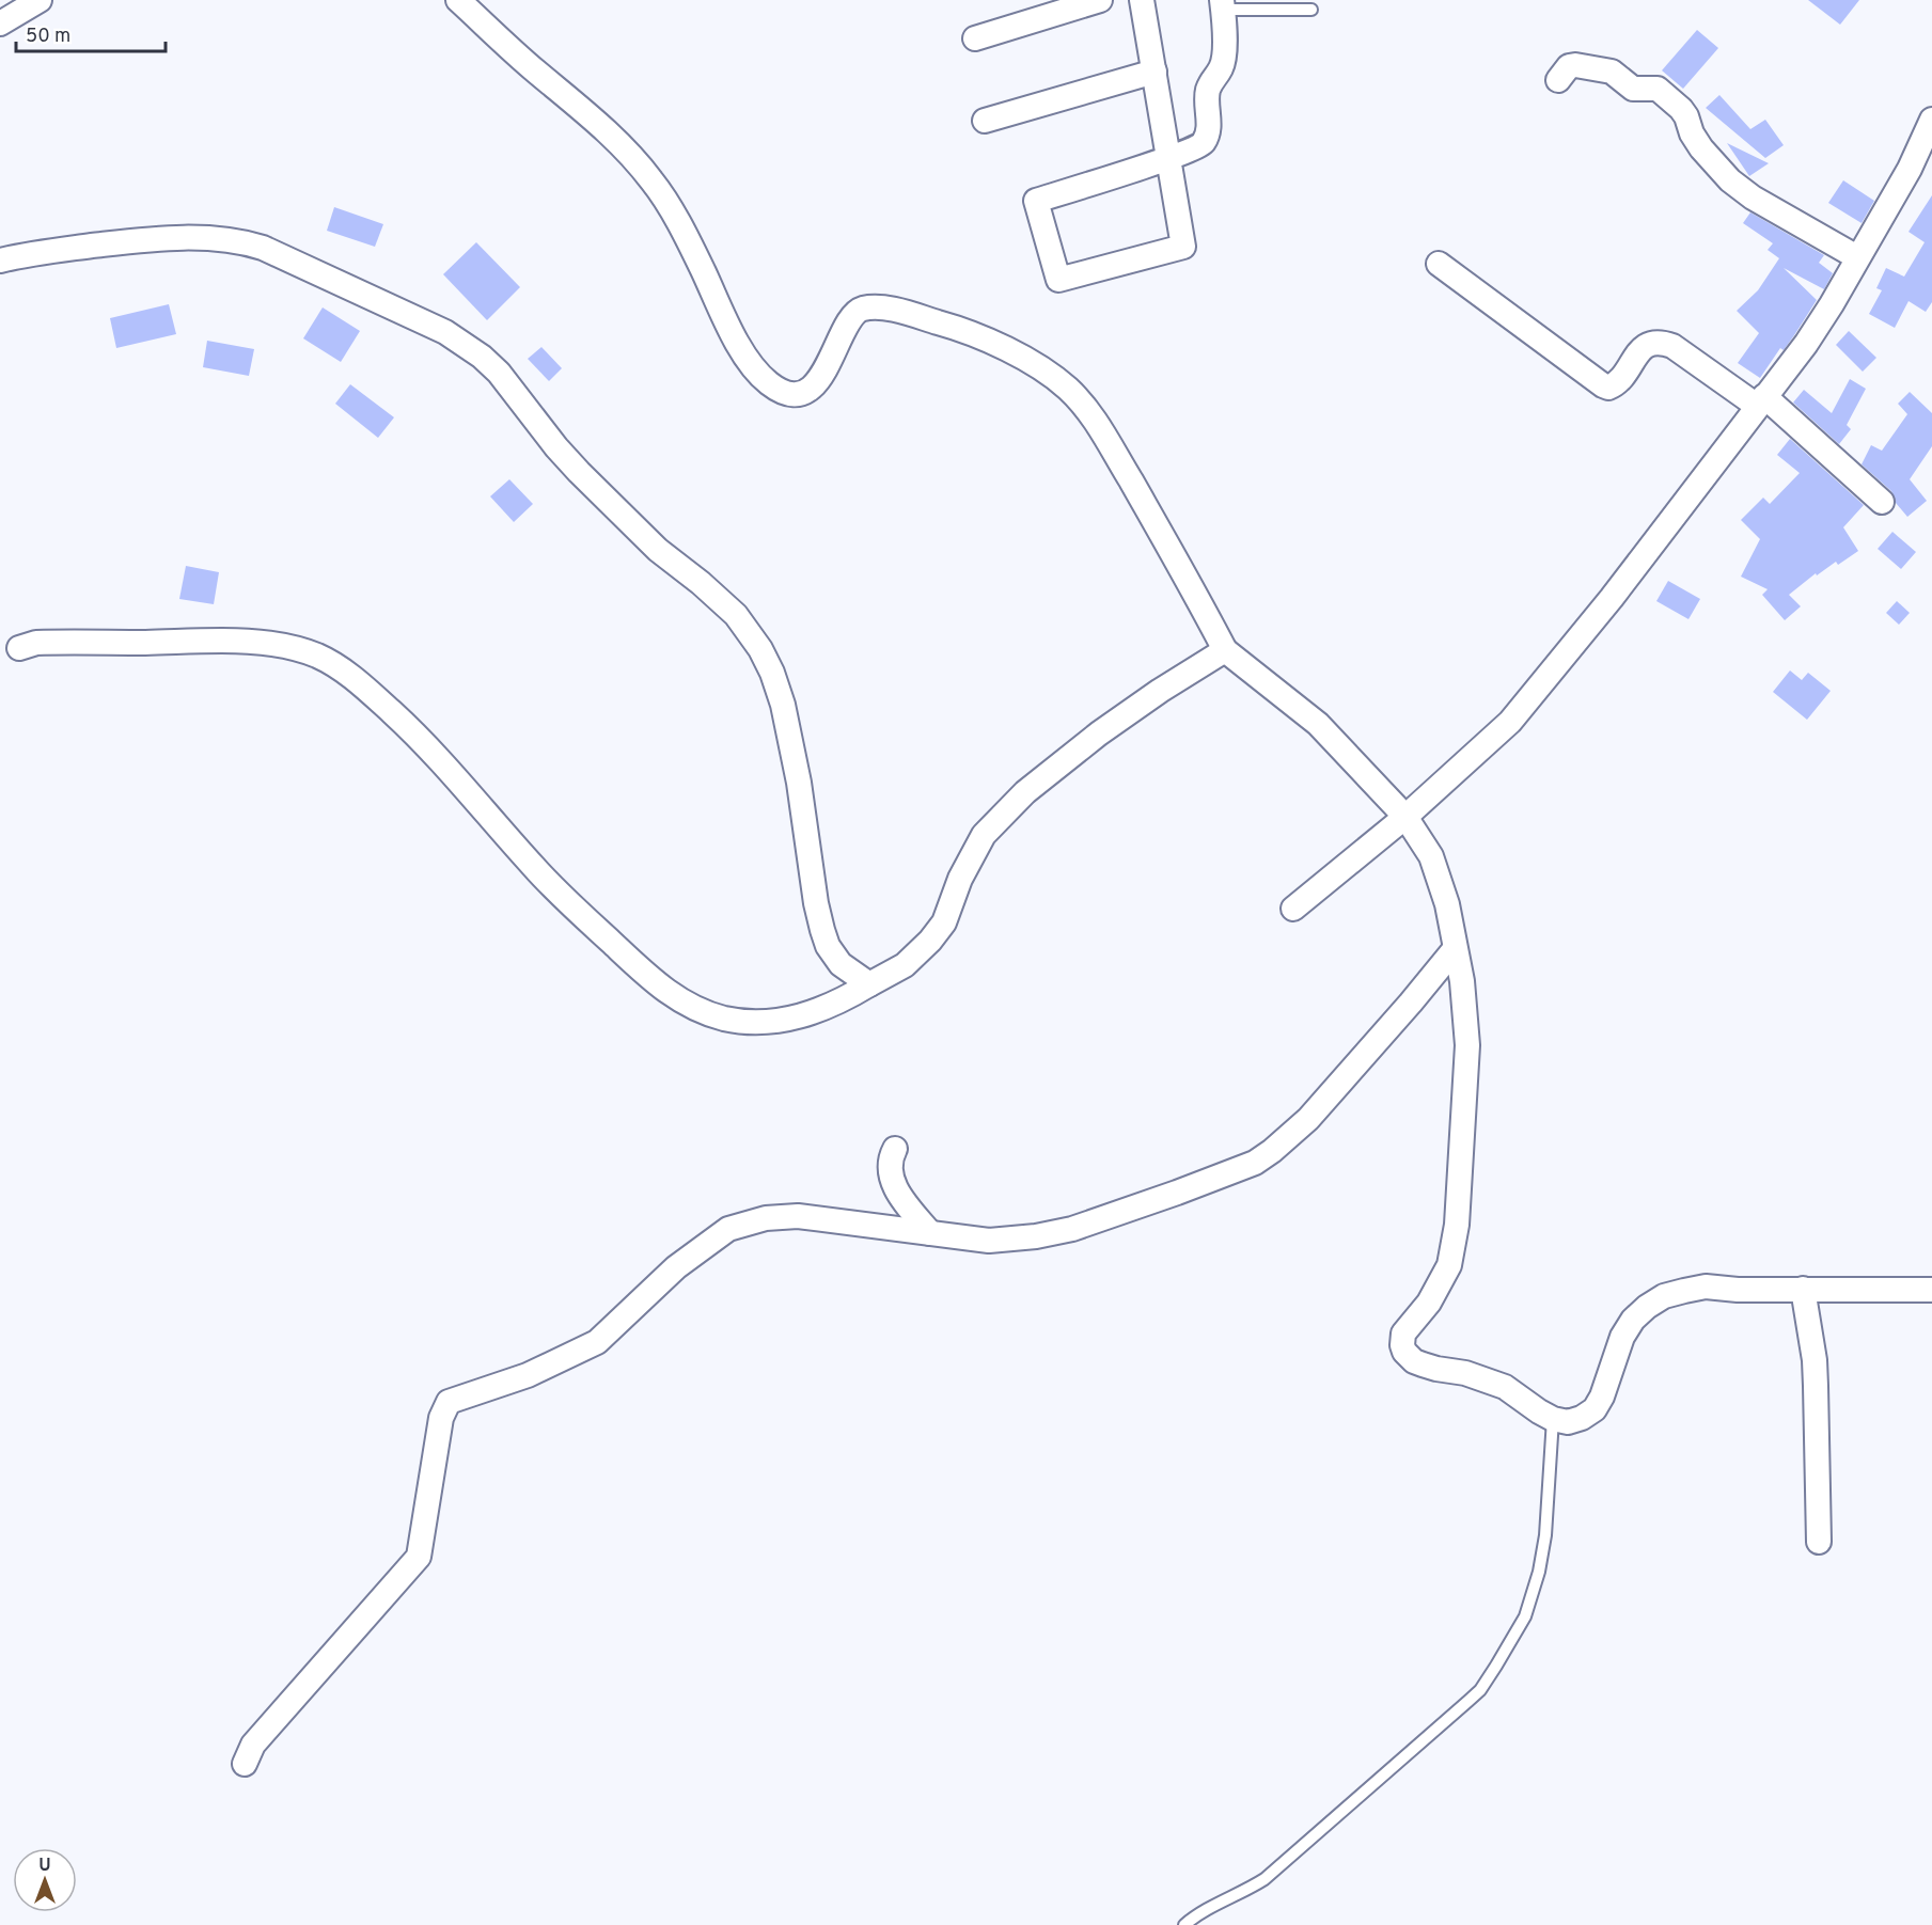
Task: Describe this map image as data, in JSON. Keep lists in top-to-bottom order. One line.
{"scale_bar":"50 m","north":"top"}
